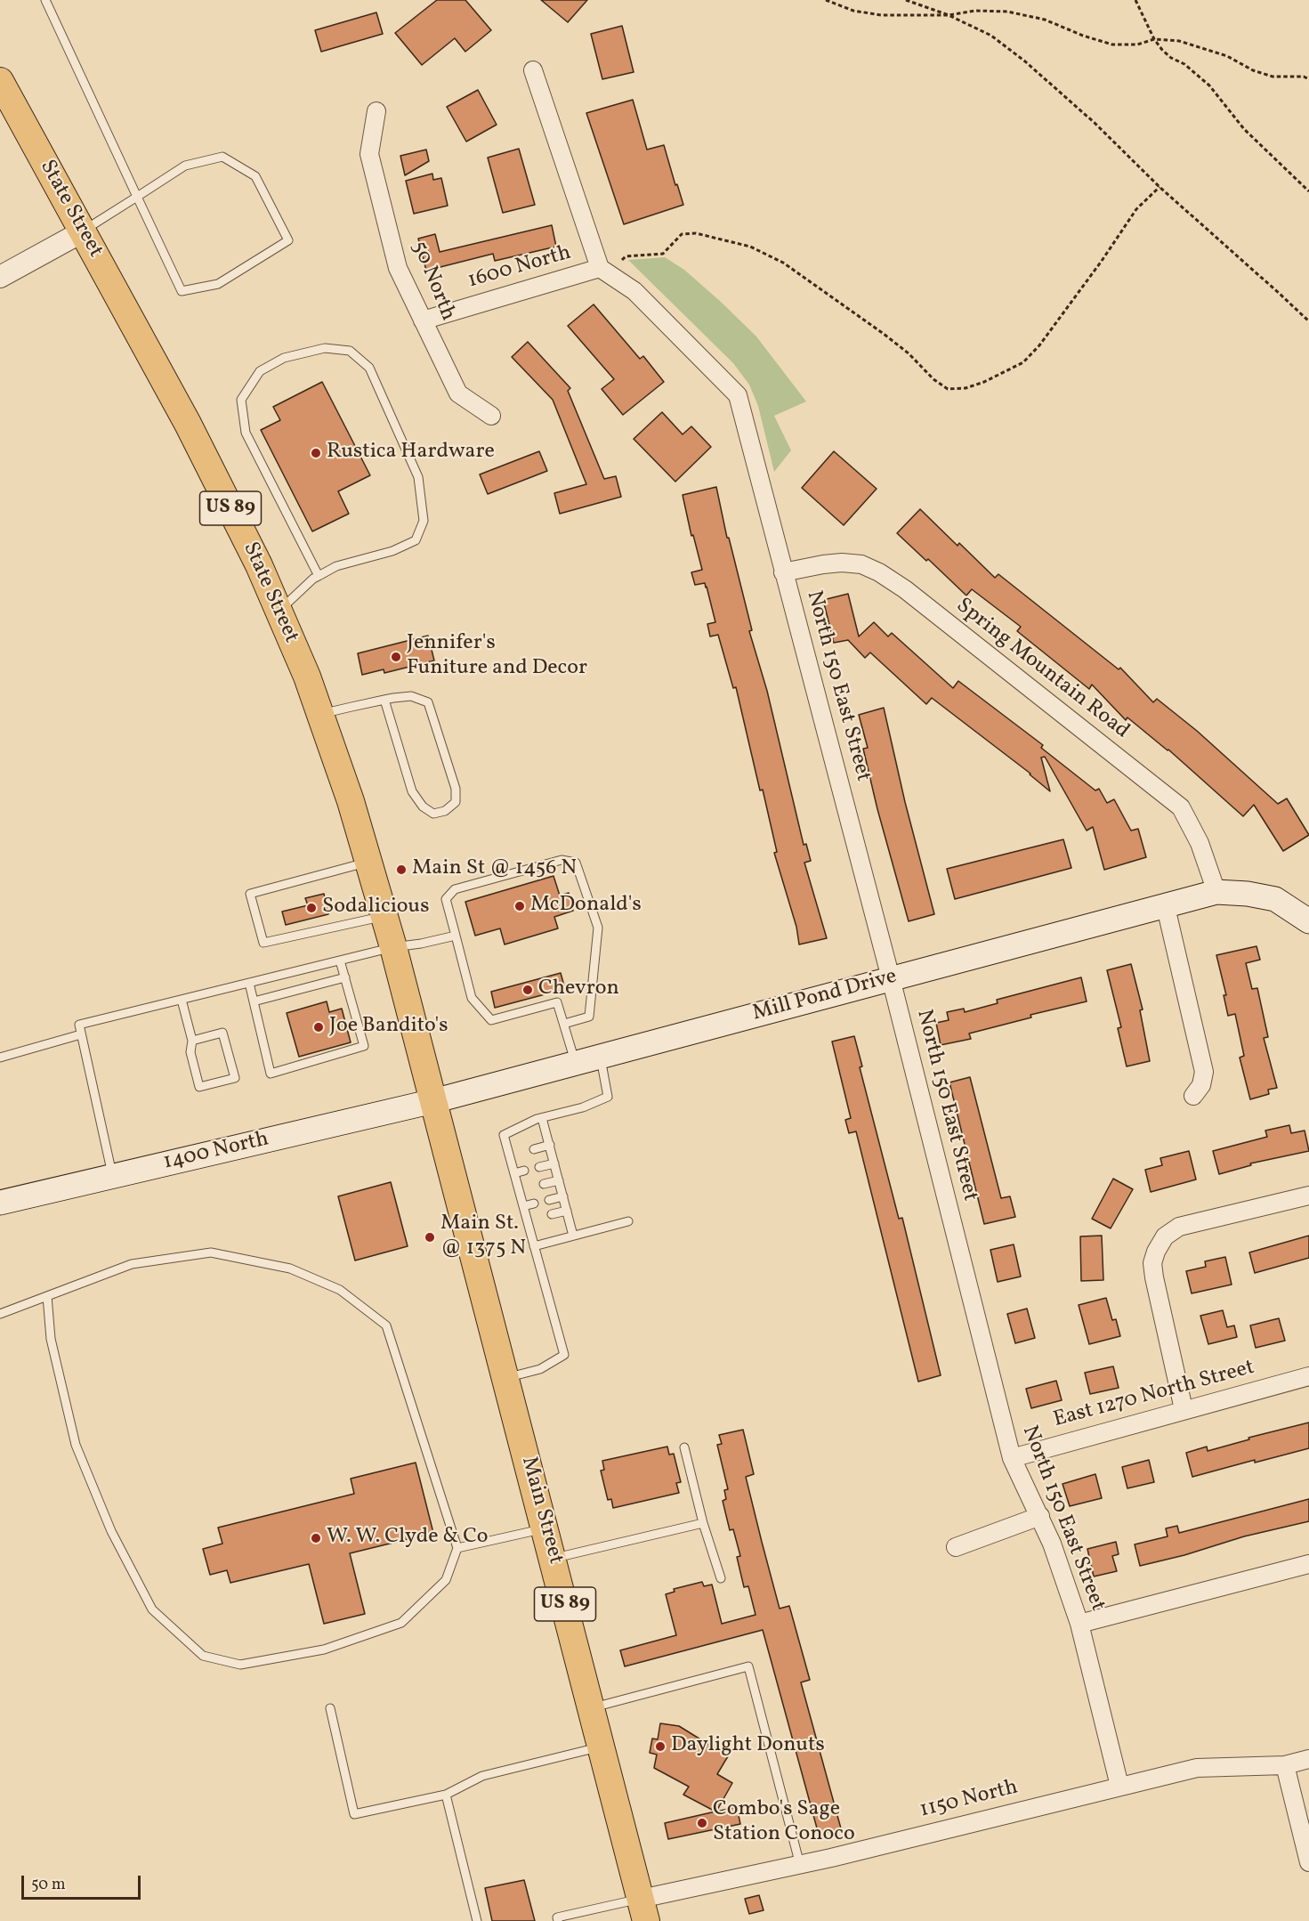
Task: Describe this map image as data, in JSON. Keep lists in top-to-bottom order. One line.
{"streets":{"main road":["State Street","US 89","Mill Pond Drive","1400 North","Main Street"],"street":["1600 North","50 North","Spring Mountain Road","North 150 East Street","East 1270 North Street","1150 North"]},"crossings":[["State Street","Mill Pond Drive"],["State Street","1400 North"],["State Street","Main Street"],["1600 North","50 North"],["1600 North","North 150 East Street"],["Spring Mountain Road","North 150 East Street"],["Spring Mountain Road","Mill Pond Drive"],["North 150 East Street","Mill Pond Drive"],["North 150 East Street","East 1270 North Street"],["North 150 East Street","1150 North"],["Mill Pond Drive","1400 North"],["Mill Pond Drive","Main Street"],["1400 North","Main Street"],["Main Street","1150 North"]],"places":["Rustica Hardware","Jennifer's Funiture and Decor","Main St @ 1456 N","McDonald's","Sodalicious","Chevron","Joe Bandito's","Main St. @ 1375 N","W. W. Clyde & Co","Daylight Donuts","Combo's Sage Station Conoco"],"scale_bar":"50 m"}
